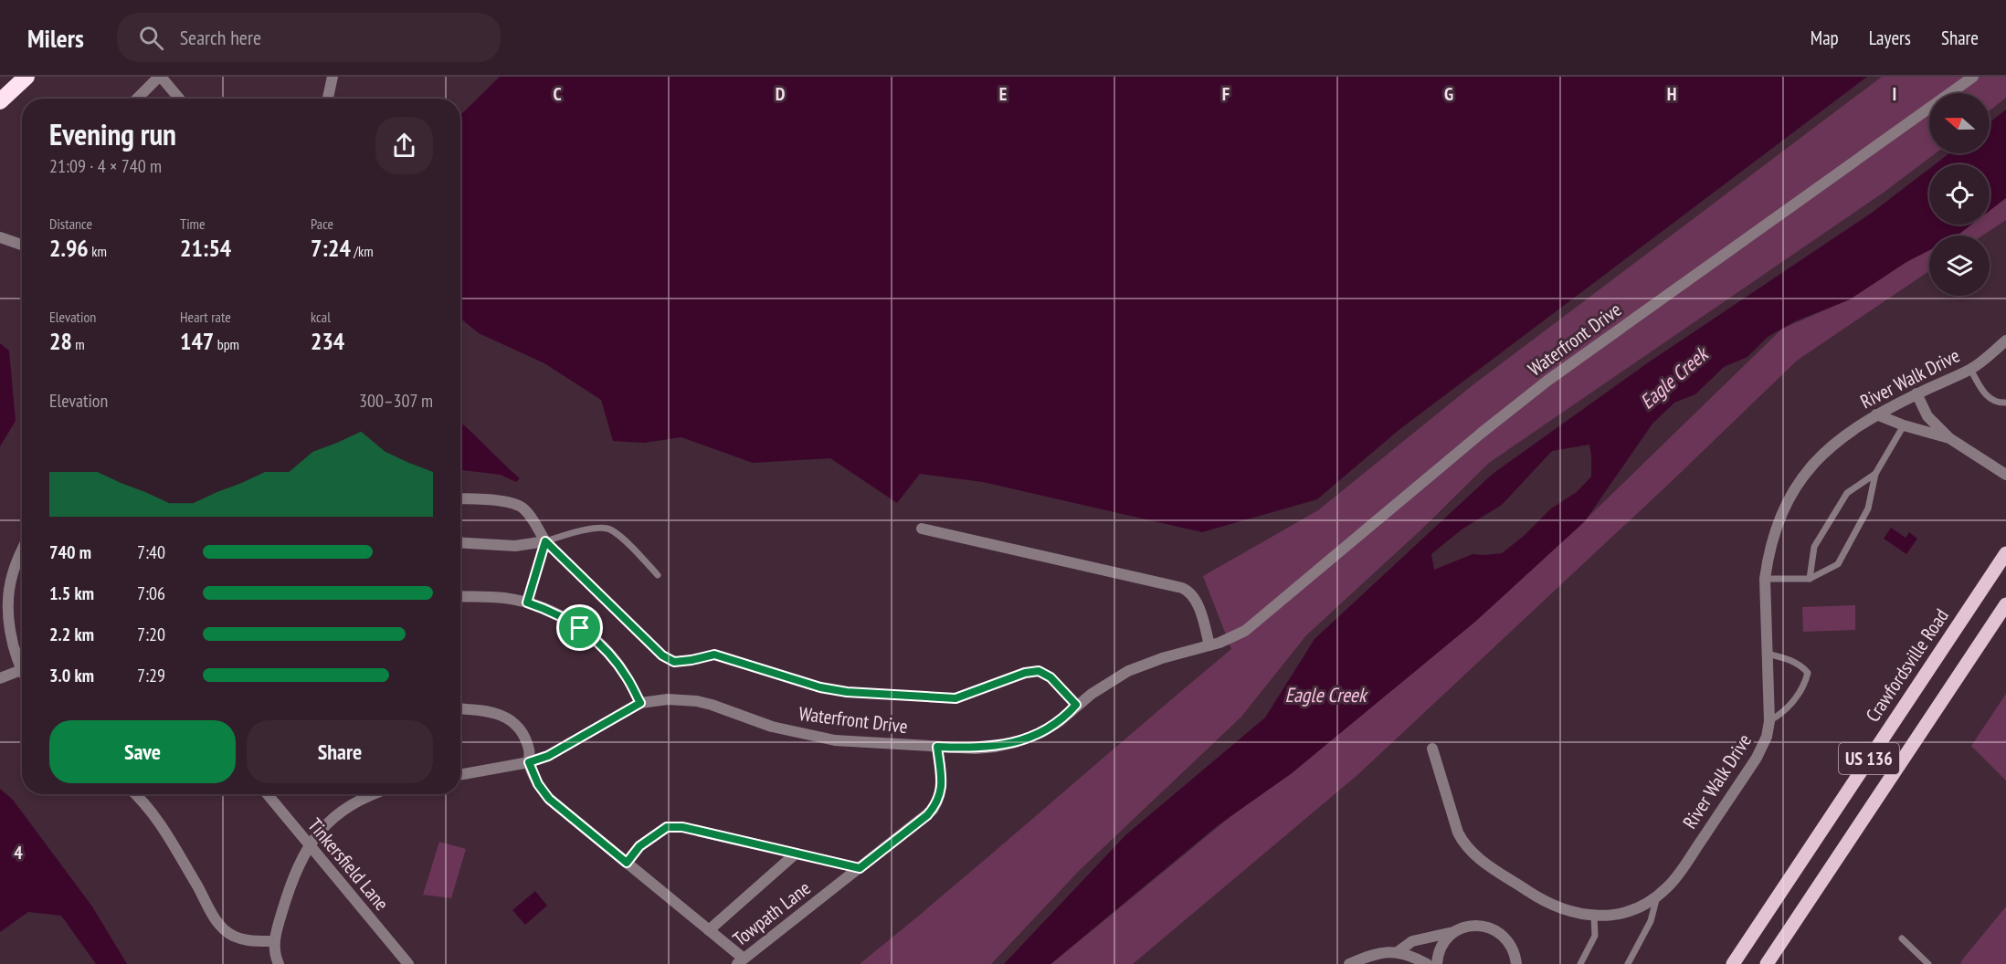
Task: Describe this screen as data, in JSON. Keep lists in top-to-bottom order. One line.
{"streets":{"main road":["Crawfordsville Road","US 136"],"street":["Waterfront Drive","River Walk Drive","Tinkersfield Lane","Towpath Lane"]},"crossings":[["Waterfront Drive","Towpath Lane"]],"water":["Eagle Creek"],"north":"left","page":{"header":"Milers","search":"Search here","nav":["Map","Layers","Share"],"heading":["Evening run","21:09 · 4 × 740 m"],"stats":[["Distance","2.96 km"],["Time","21:54"],["Pace","7:24 /km"],["Elevation","28 m"],["Heart rate","147 bpm"],["kcal","234"]],"chart":["Elevation","300–307 m"],"list":[{"name":"740 m","note":"7:40"},{"name":"1.5 km","note":"7:06"},{"name":"2.2 km","note":"7:20"},{"name":"3.0 km","note":"7:29"}],"buttons":["Save","Share"]},"grid":{"columns":["C","D","E","F","G","H","I"],"rows":["4"]}}
